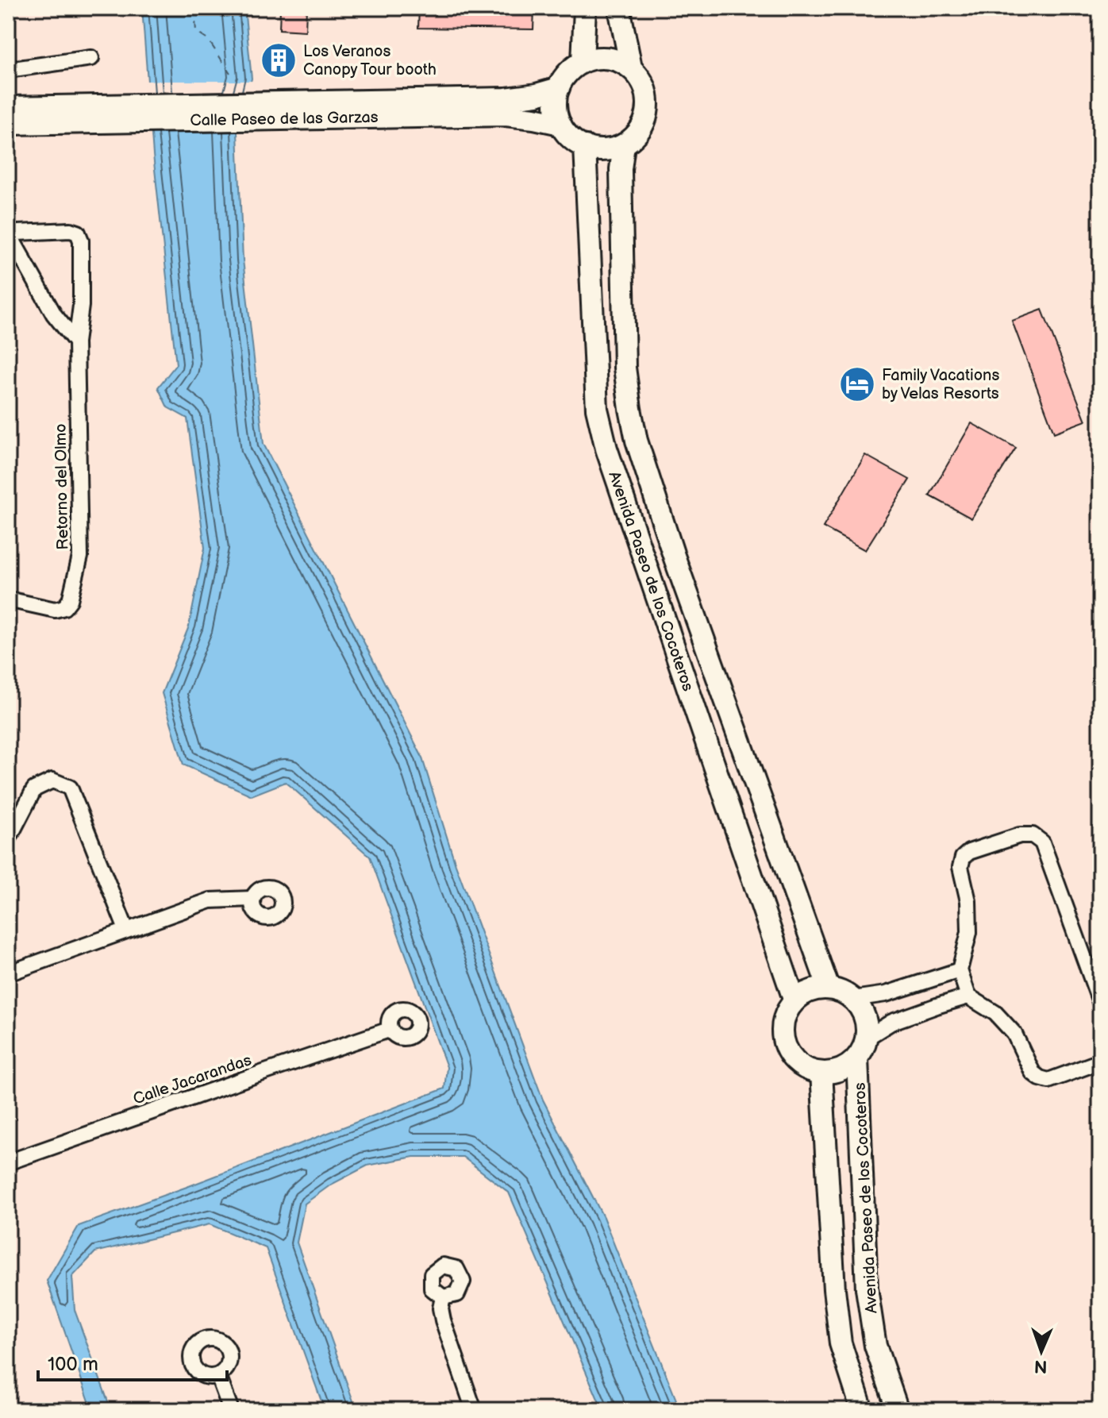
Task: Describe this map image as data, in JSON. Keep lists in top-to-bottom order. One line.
{"streets":{"street":["Calle Paseo de las Garzas","Retorno del Olmo","Avenida Paseo de los Cocoteros","Calle Jacarandas"]},"crossings":[["Calle Paseo de las Garzas","Avenida Paseo de los Cocoteros"]],"places":{"building":["Los Veranos Canopy Tour booth"],"hotel":["Family Vacations by Velas Resorts"]},"scale_bar":"100 m","north":"bottom"}
